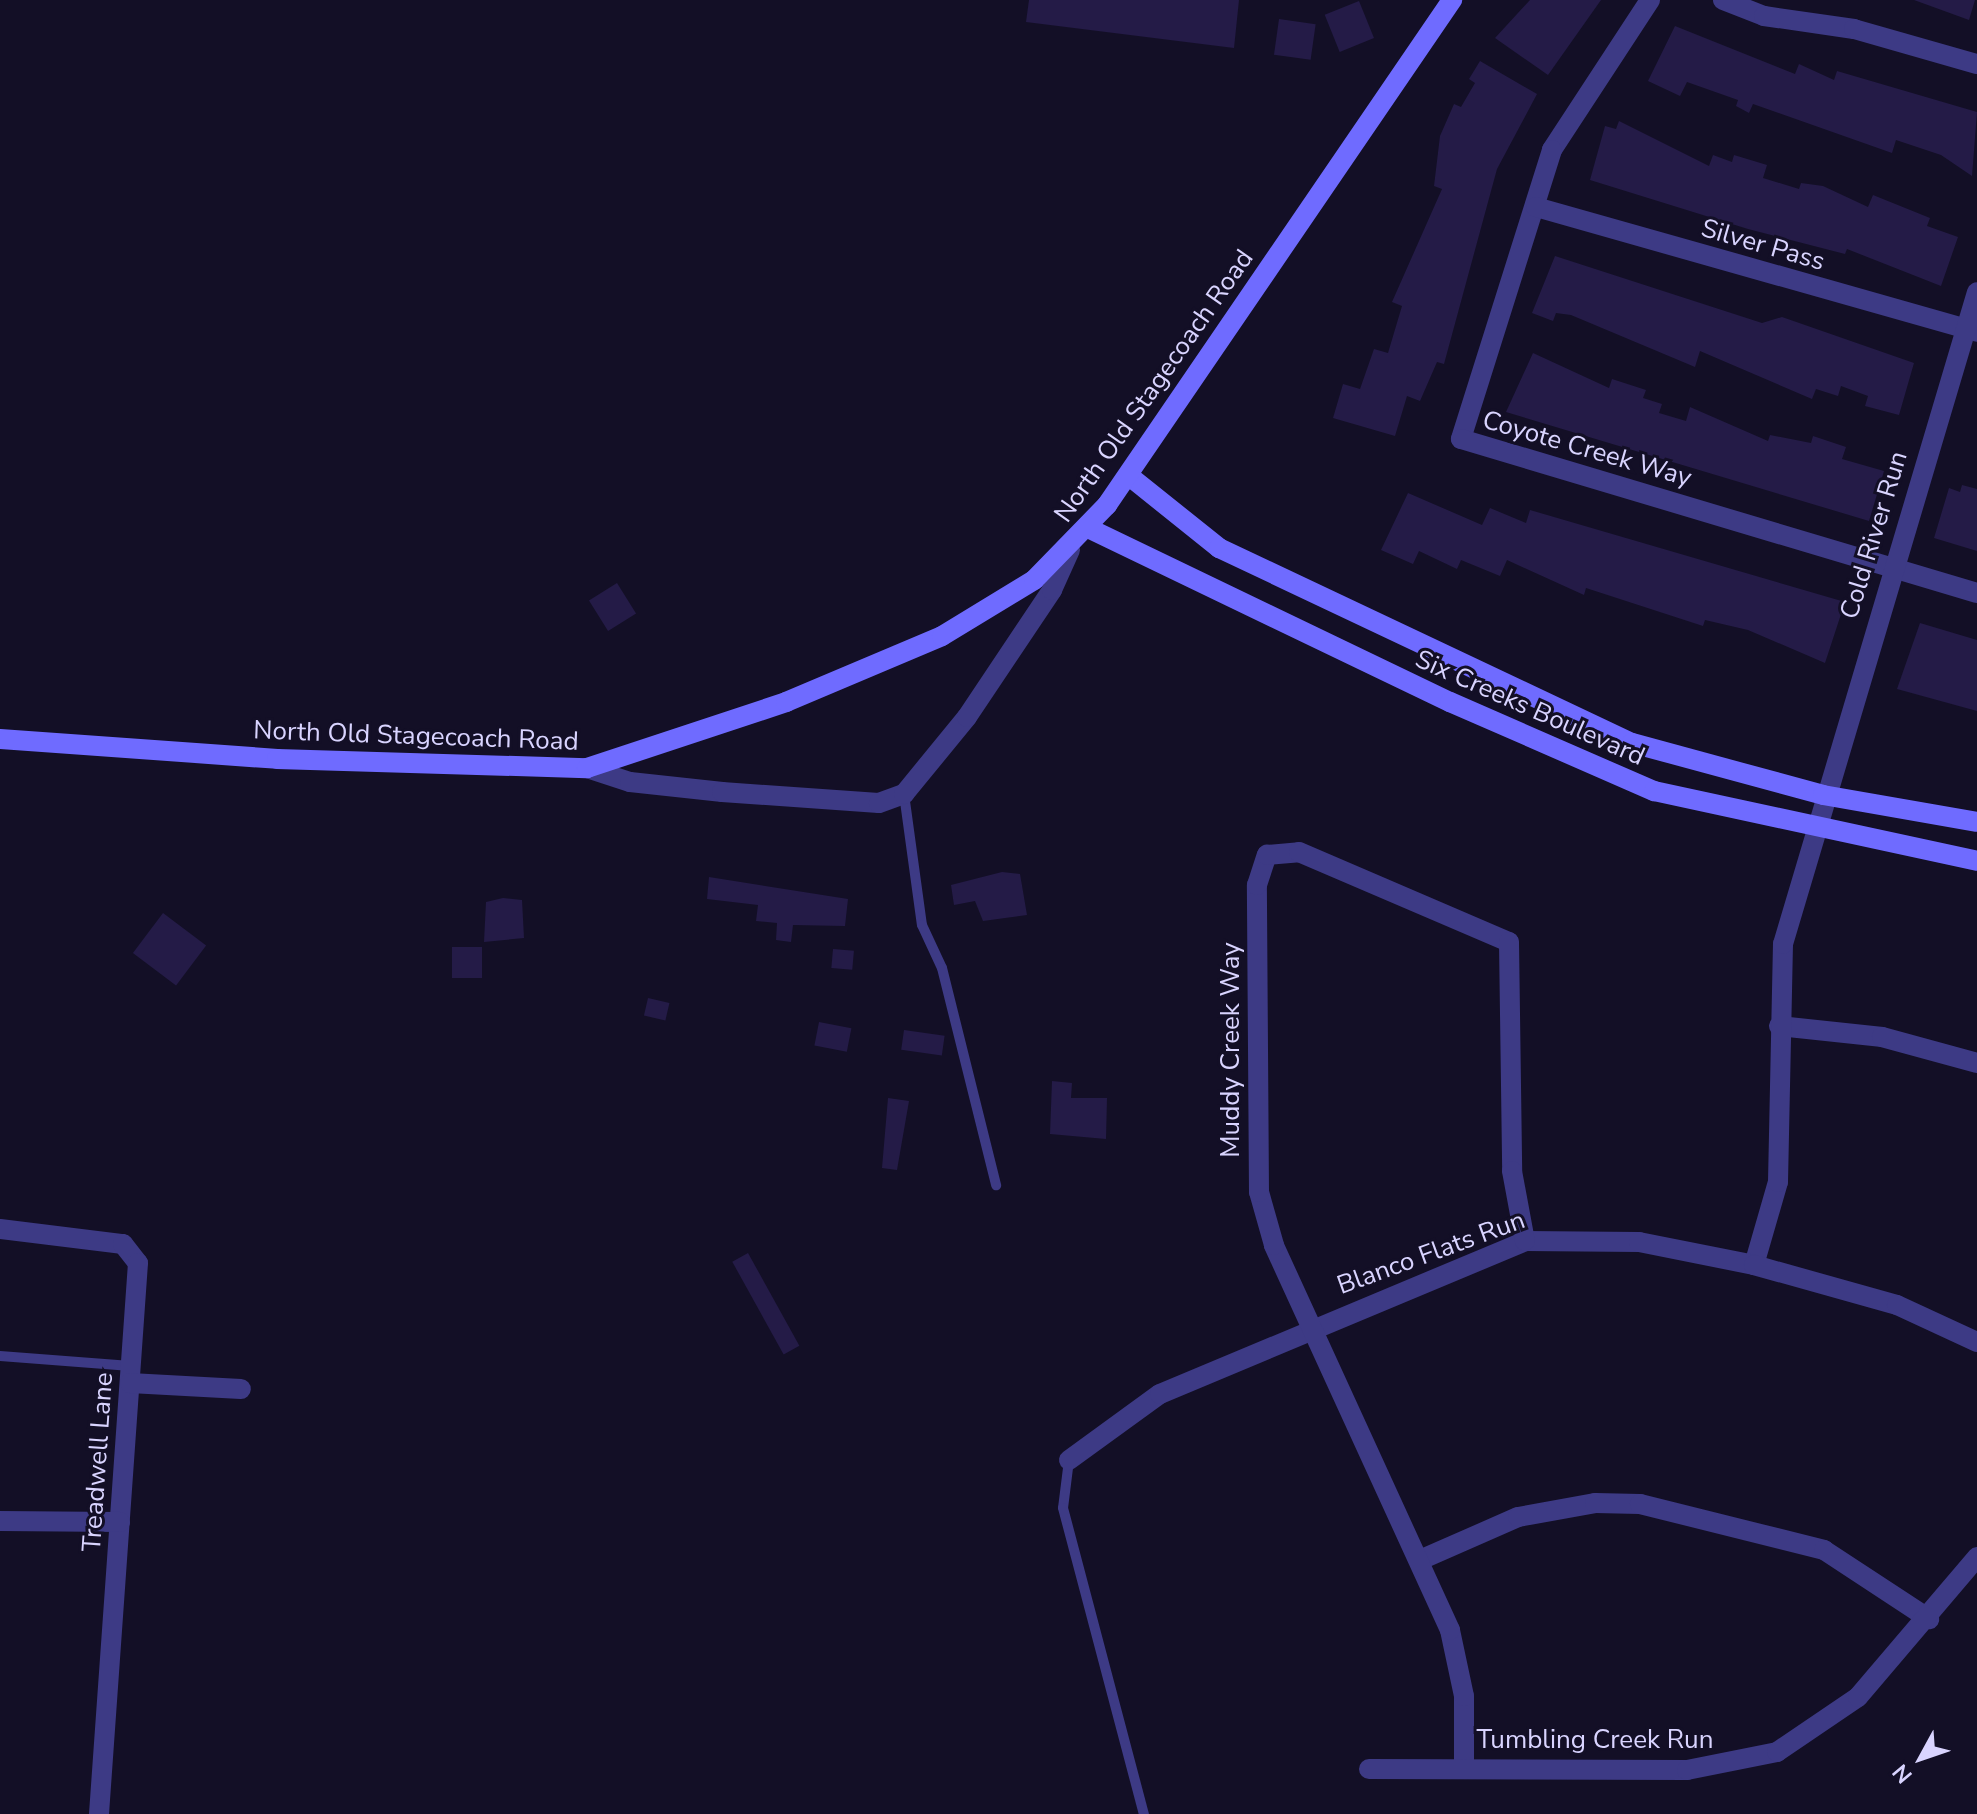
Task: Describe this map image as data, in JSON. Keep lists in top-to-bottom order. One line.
{"streets":{"street":["Silver Pass","North Old Stagecoach Road","Coyote Creek Way","Cold River Run","Six Creeks Boulevard","Muddy Creek Way","Blanco Flats Run","Treadwell Lane","Tumbling Creek Run"]},"crossings":[["Silver Pass","Coyote Creek Way"],["Silver Pass","Cold River Run"],["North Old Stagecoach Road","Six Creeks Boulevard"],["Coyote Creek Way","Cold River Run"],["Cold River Run","Six Creeks Boulevard"],["Cold River Run","Blanco Flats Run"],["Muddy Creek Way","Blanco Flats Run"],["Muddy Creek Way","Tumbling Creek Run"]],"north":"bottom left"}
